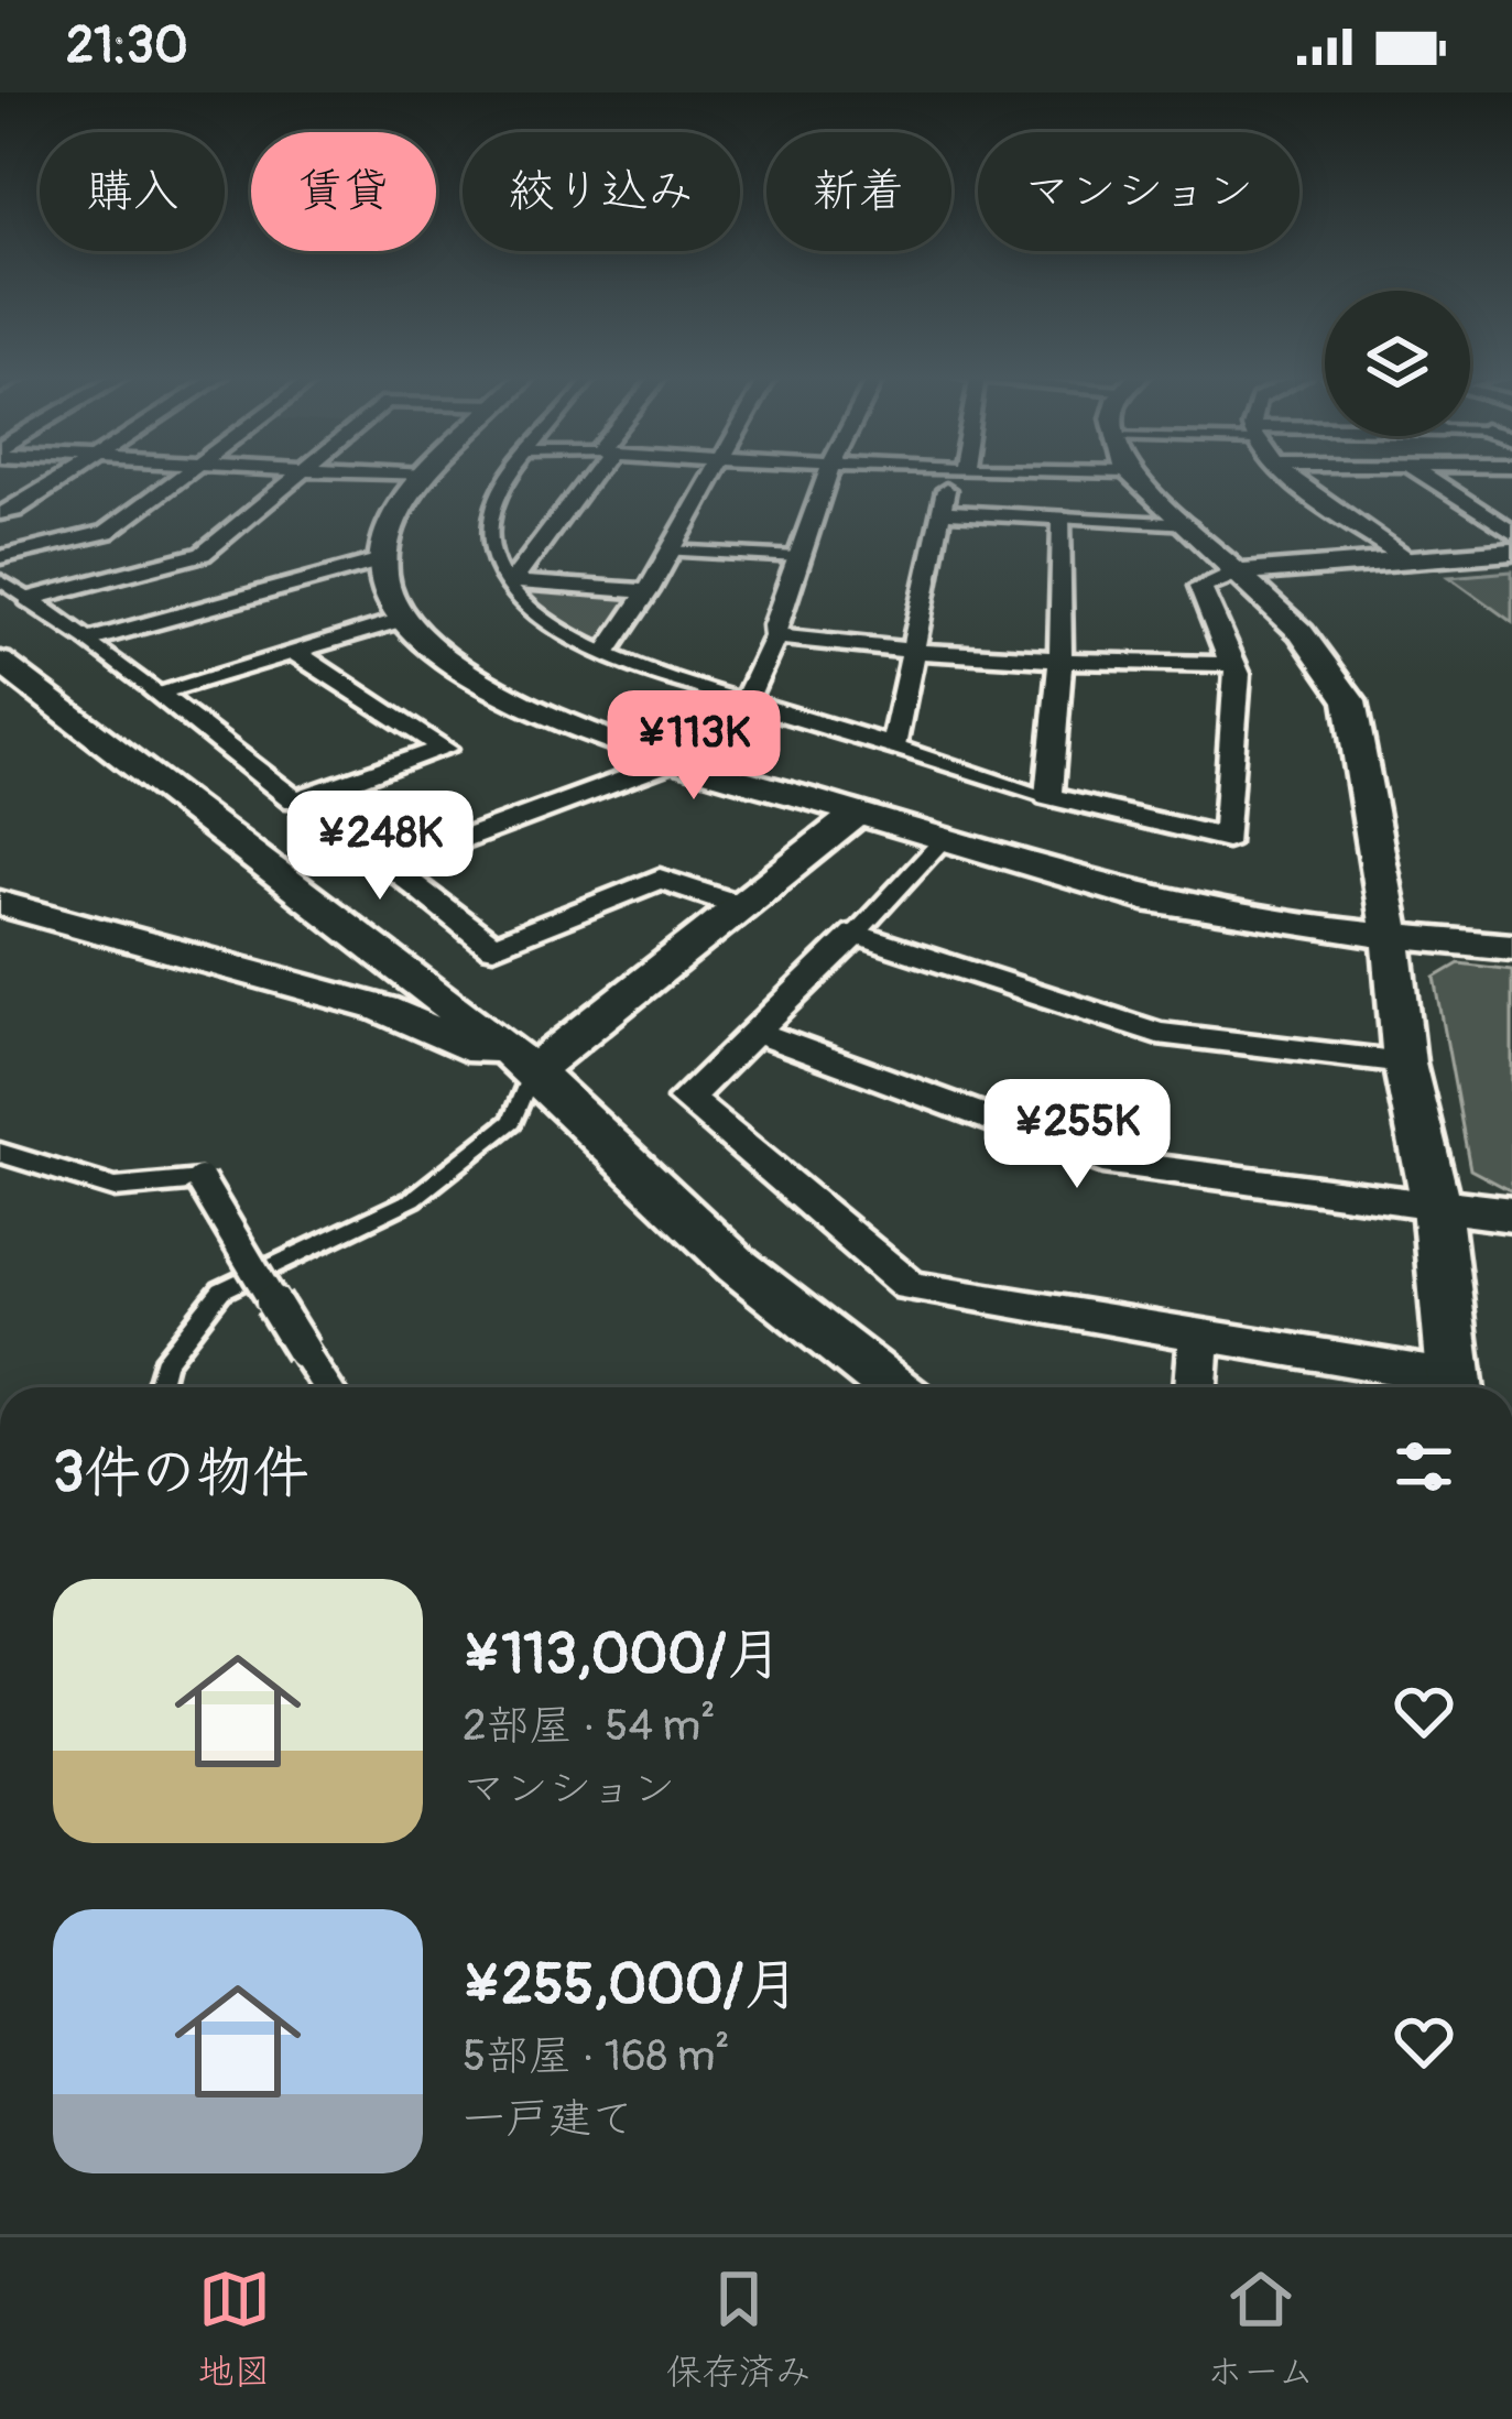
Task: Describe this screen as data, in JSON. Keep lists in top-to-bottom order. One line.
{"page":{"status":"21:30","chip":["購入","賃貸","絞り込み","新着","マンション"],"price":["¥113K","¥248K","¥255K"],"heading":"3件の物件","list":[{"name":"¥113,000/月","note":"2部屋 · 54 m² · マンション"},{"name":"¥255,000/月","note":"5部屋 · 168 m² · 一戸建て"}],"tabs":["地図","保存済み","ホーム"]}}
